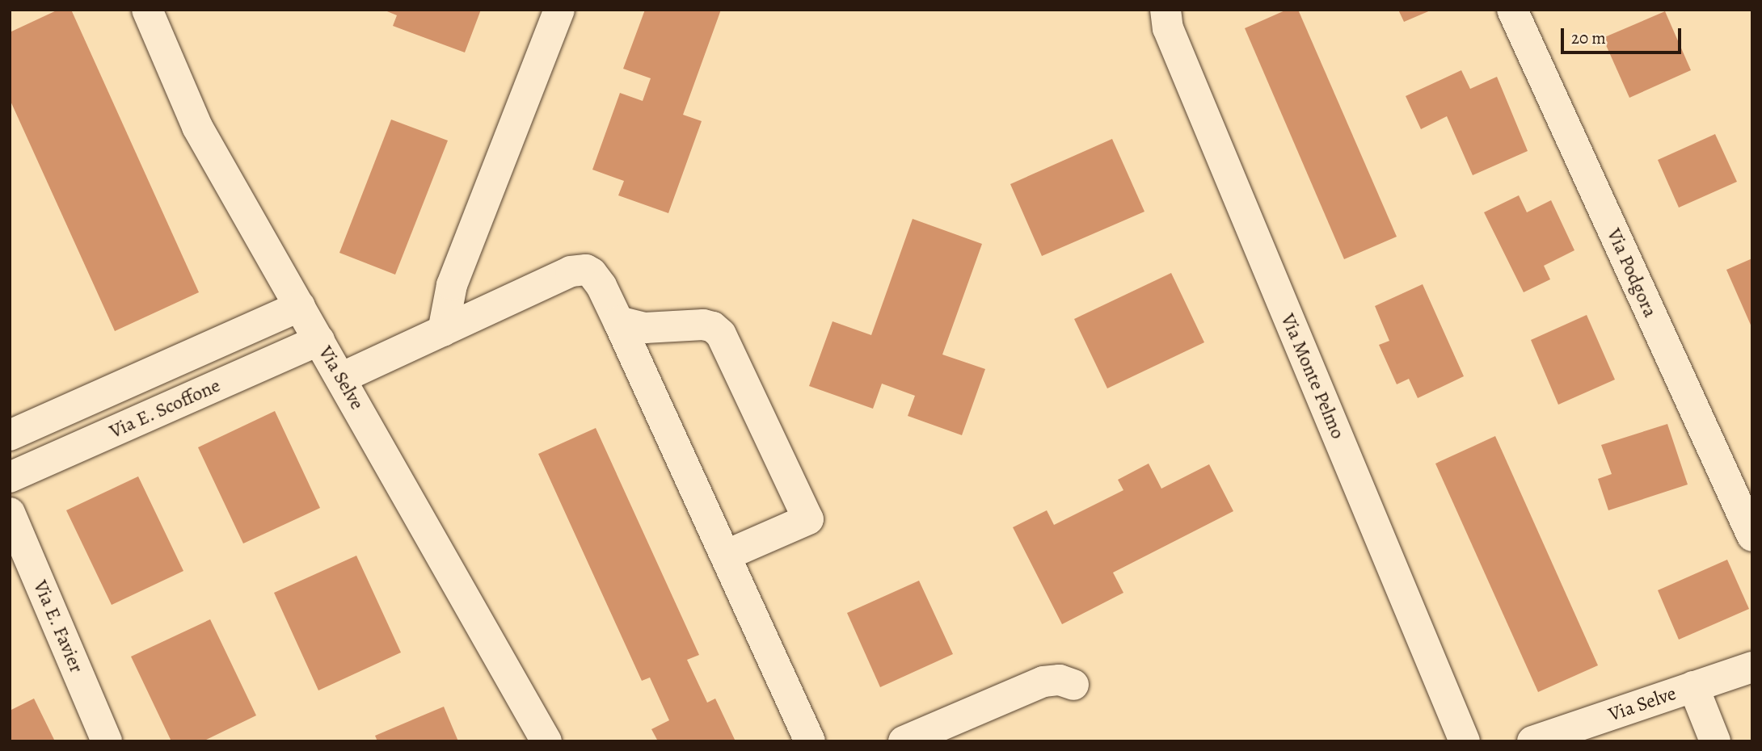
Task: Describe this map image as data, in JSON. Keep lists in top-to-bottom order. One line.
{"streets":{"street":["Via Podgora","Via Monte Pelmo","Via Selve","Via E. Scoffone","Via E. Favier"]},"crossings":[["Via Selve","Via E. Scoffone"]],"scale_bar":"20 m"}
